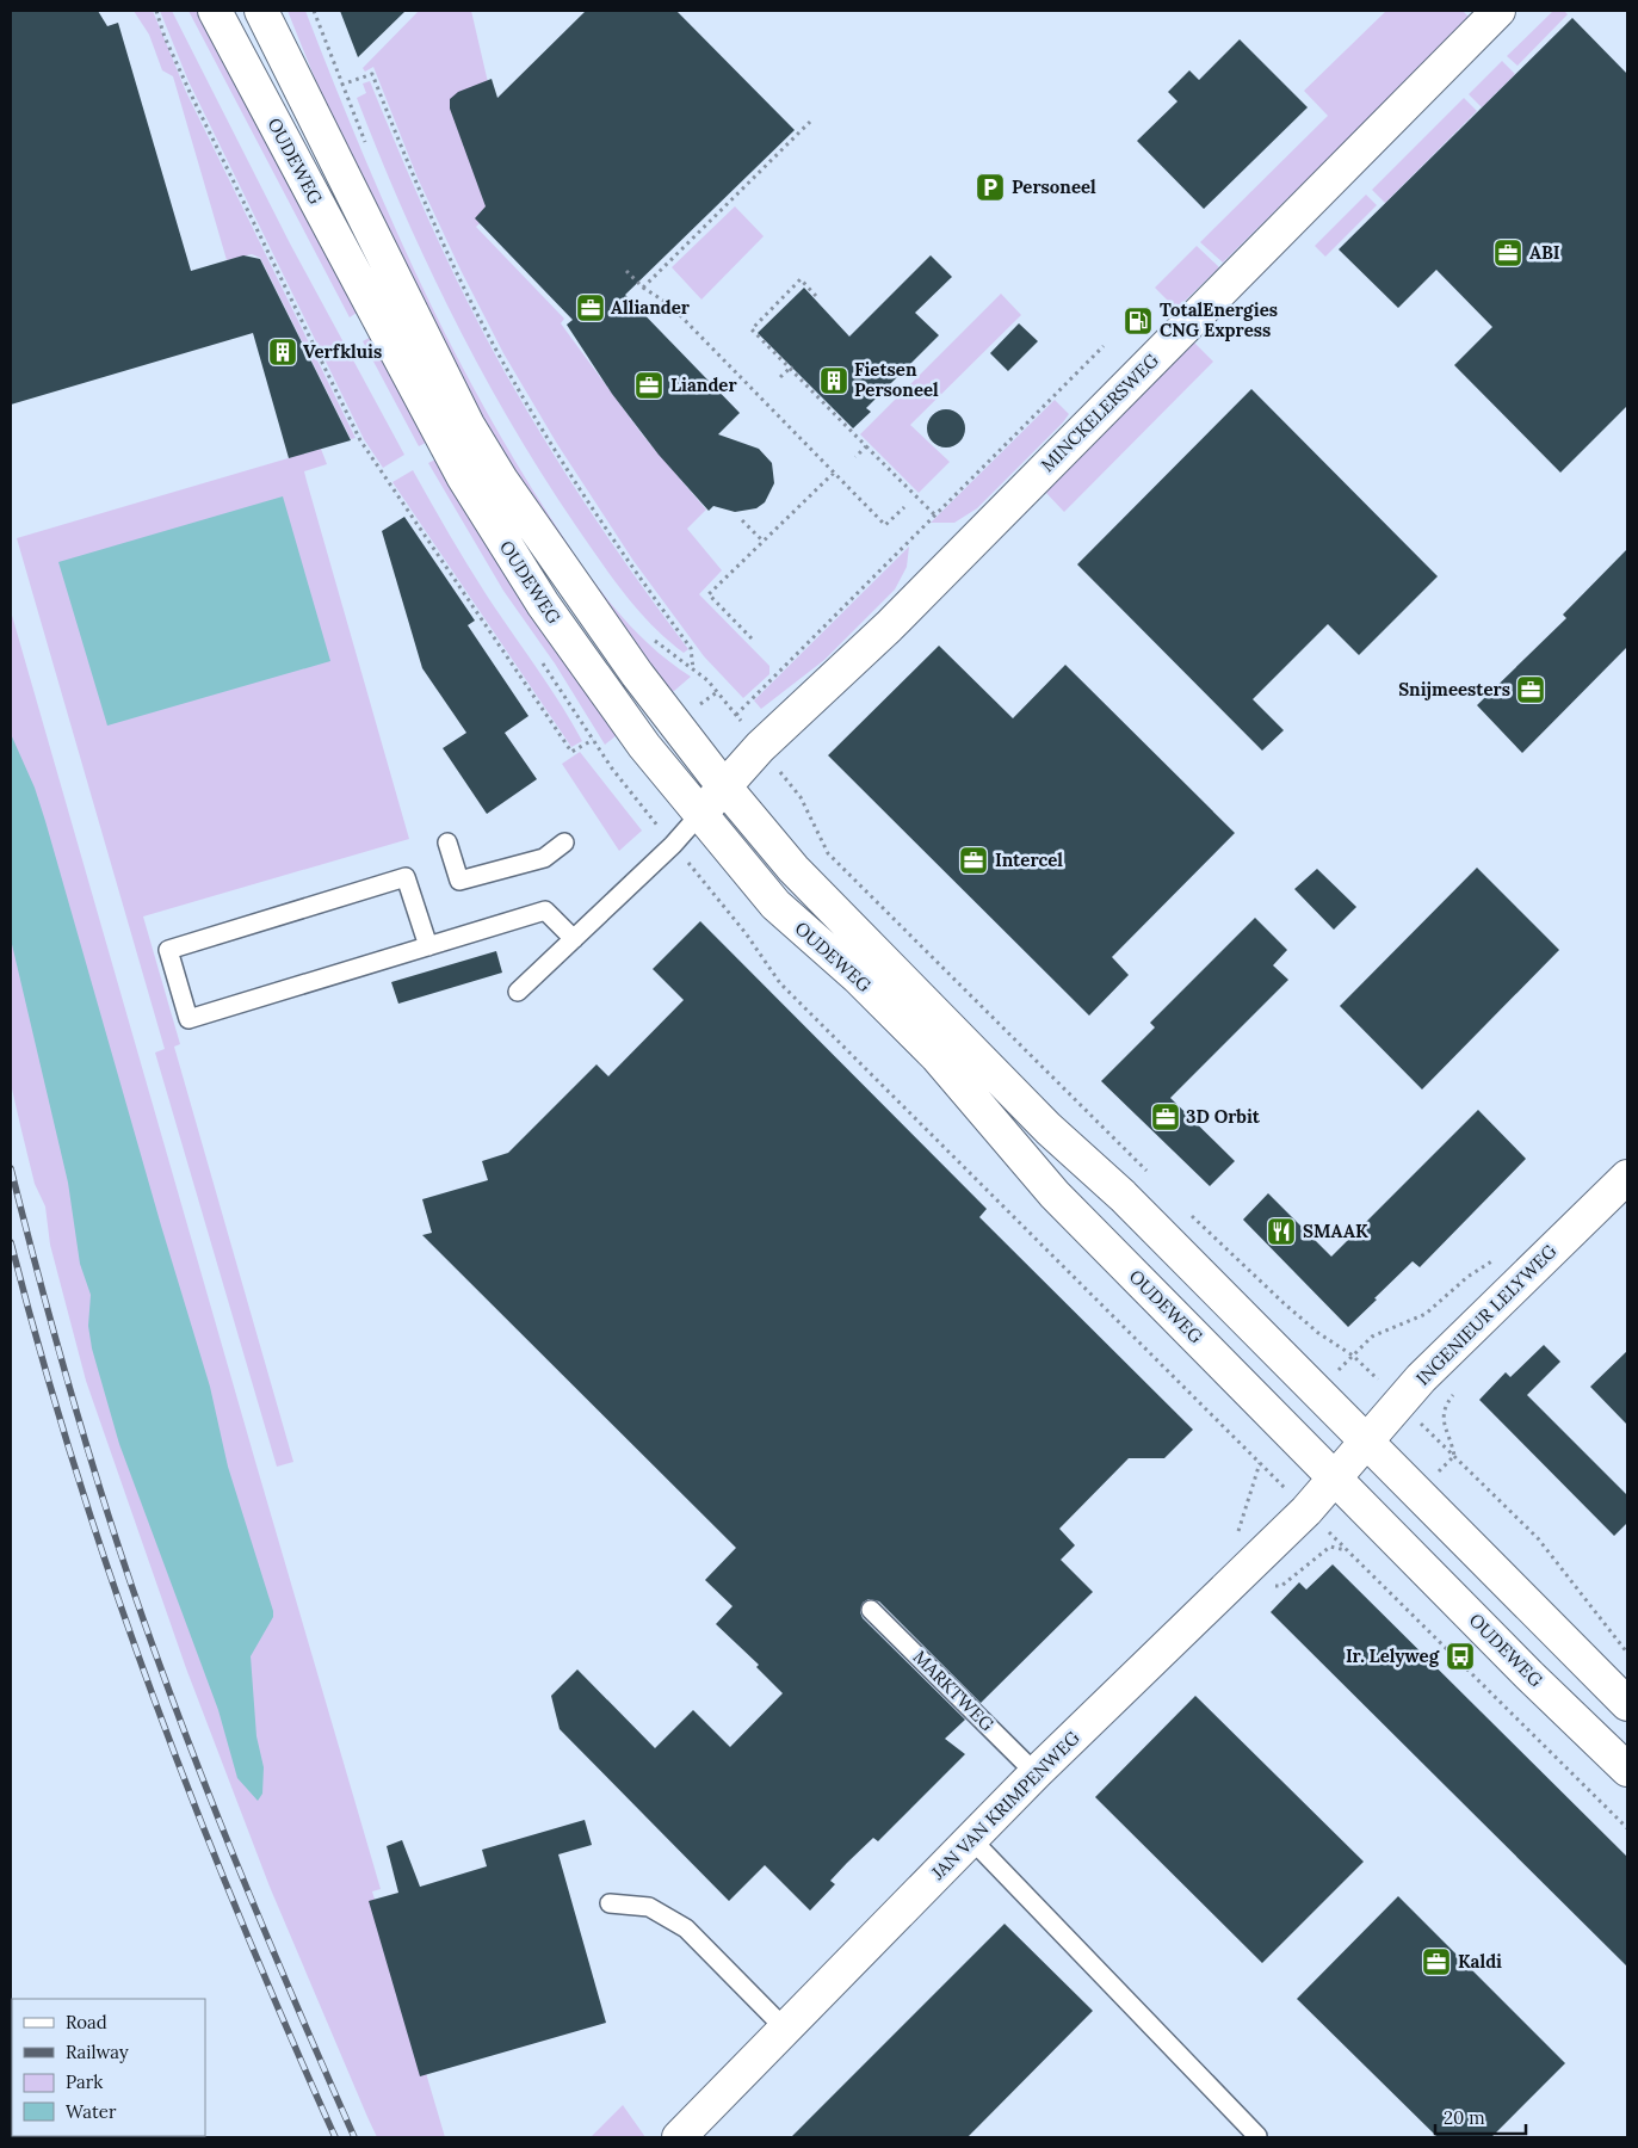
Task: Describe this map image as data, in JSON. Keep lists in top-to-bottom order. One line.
{"streets":{"main road":["OUDEWEG","MINCKELERSWEG","INGENIEUR LELYWEG","JAN VAN KRIMPENWEG"],"lane":["MARKTWEG"]},"crossings":[["OUDEWEG","MINCKELERSWEG"],["OUDEWEG","INGENIEUR LELYWEG"],["OUDEWEG","JAN VAN KRIMPENWEG"],["INGENIEUR LELYWEG","JAN VAN KRIMPENWEG"],["MARKTWEG","JAN VAN KRIMPENWEG"]],"places":{"parking":["Personeel"],"office":["ABI","Alliander","Liander","Snijmeesters","Intercel","3D Orbit","Kaldi"],"fuel station":["TotalEnergies CNG Express"],"building":["Verfkluis","Fietsen Personeel"],"restaurant":["SMAAK"],"bus stop":["Ir. Lelyweg"]},"legend":["Road","Railway","Park","Water"],"scale_bar":"20 m"}
